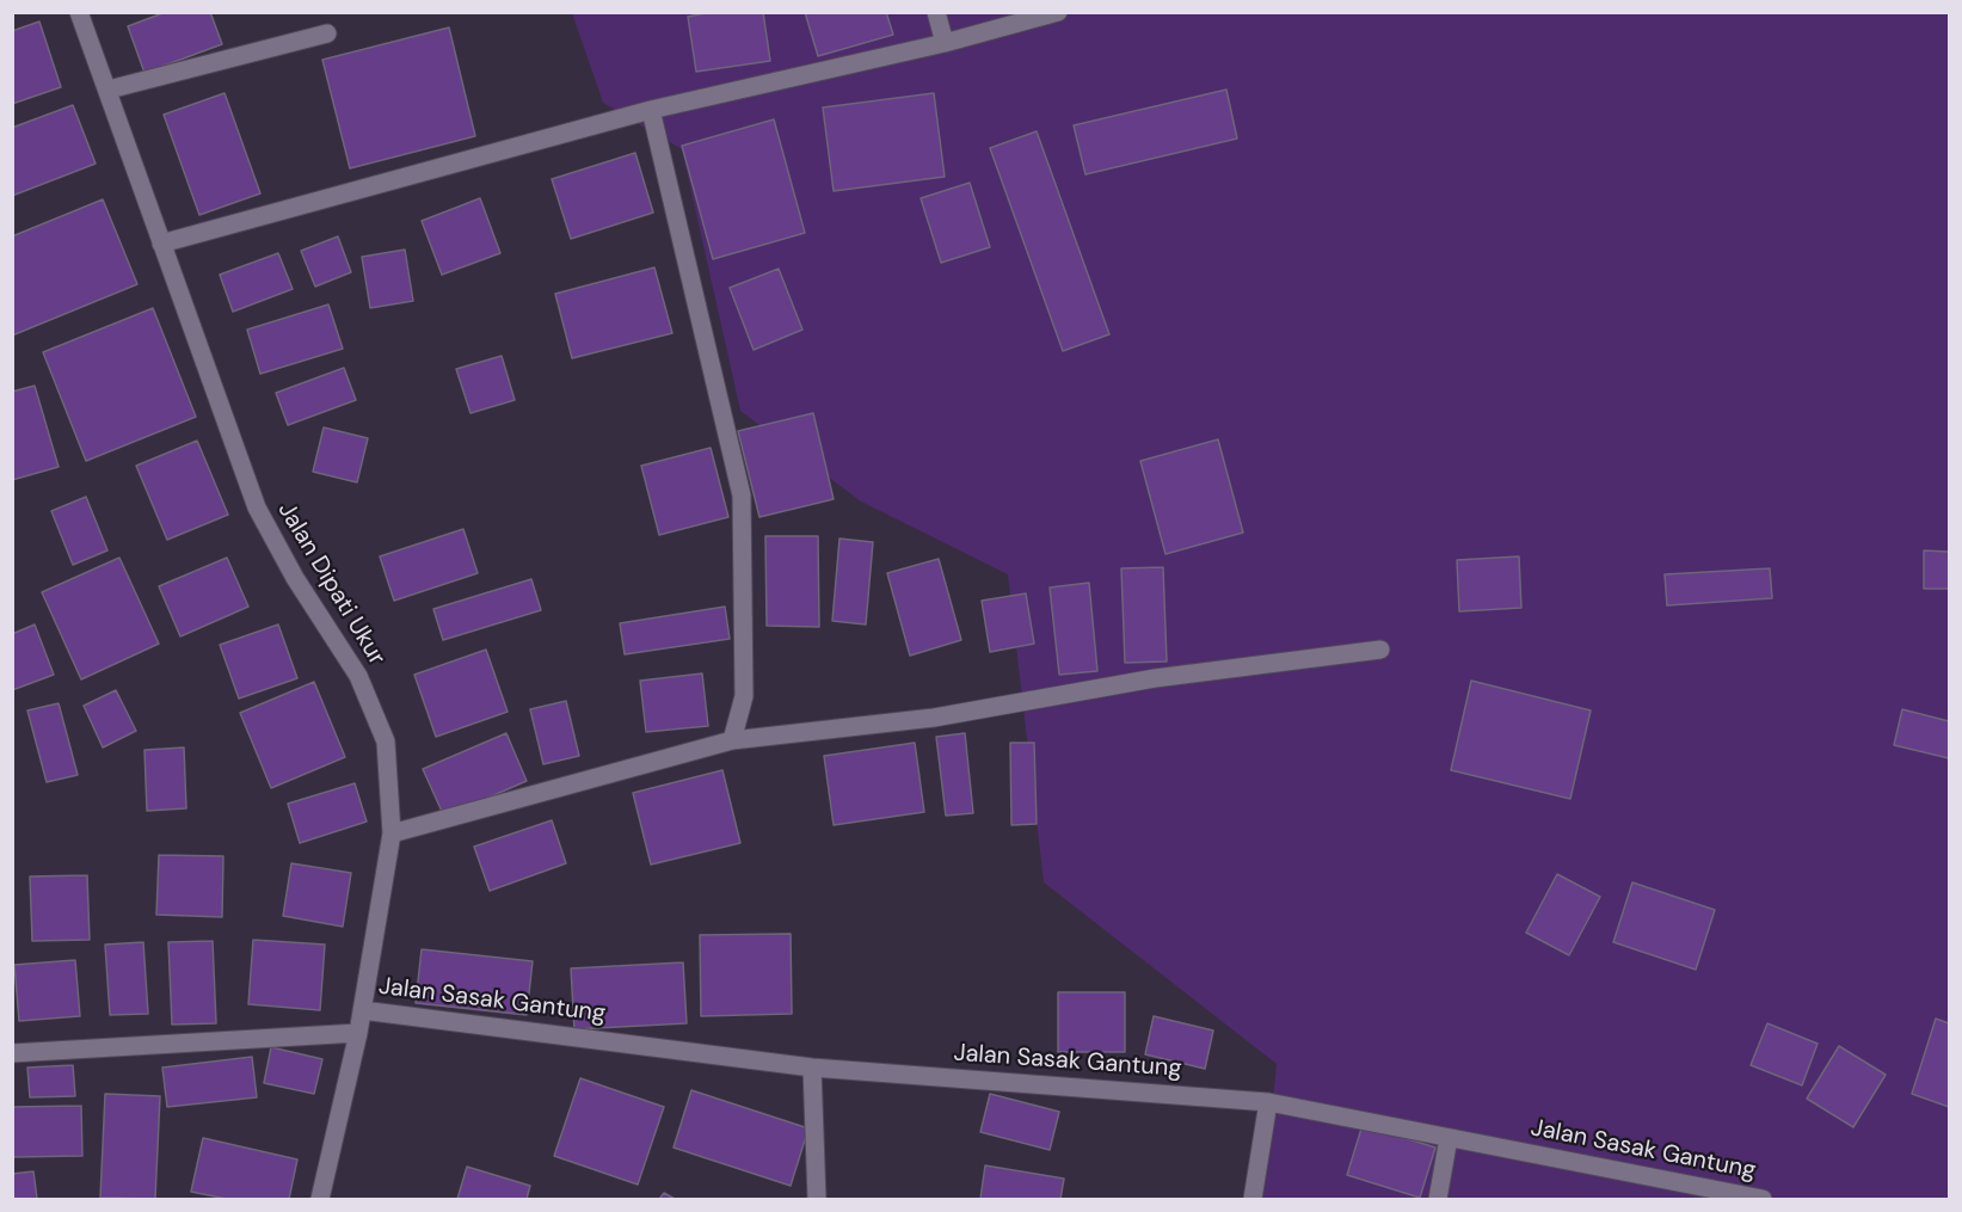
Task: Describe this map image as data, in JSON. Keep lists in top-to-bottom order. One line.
{"streets":{"street":["Jalan Dipati Ukur","Jalan Sasak Gantung"]},"crossings":[["Jalan Dipati Ukur","Jalan Sasak Gantung"]]}
